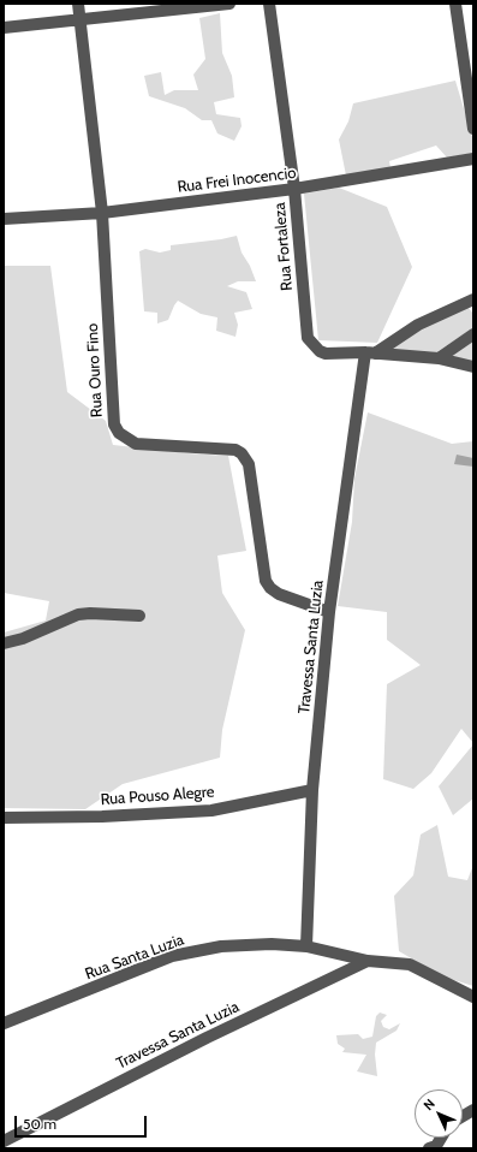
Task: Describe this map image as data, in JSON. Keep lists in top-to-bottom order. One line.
{"streets":{"street":["Rua Frei Inocencio","Rua Fortaleza","Rua Ouro Fino","Travessa Santa Luzia","Rua Pouso Alegre","Rua Santa Luzia"]},"crossings":[["Rua Frei Inocencio","Rua Fortaleza"],["Rua Frei Inocencio","Rua Ouro Fino"],["Rua Fortaleza","Travessa Santa Luzia"],["Rua Ouro Fino","Travessa Santa Luzia"],["Travessa Santa Luzia","Rua Pouso Alegre"],["Travessa Santa Luzia","Rua Santa Luzia"]],"scale_bar":"50 m","north":"top left"}
